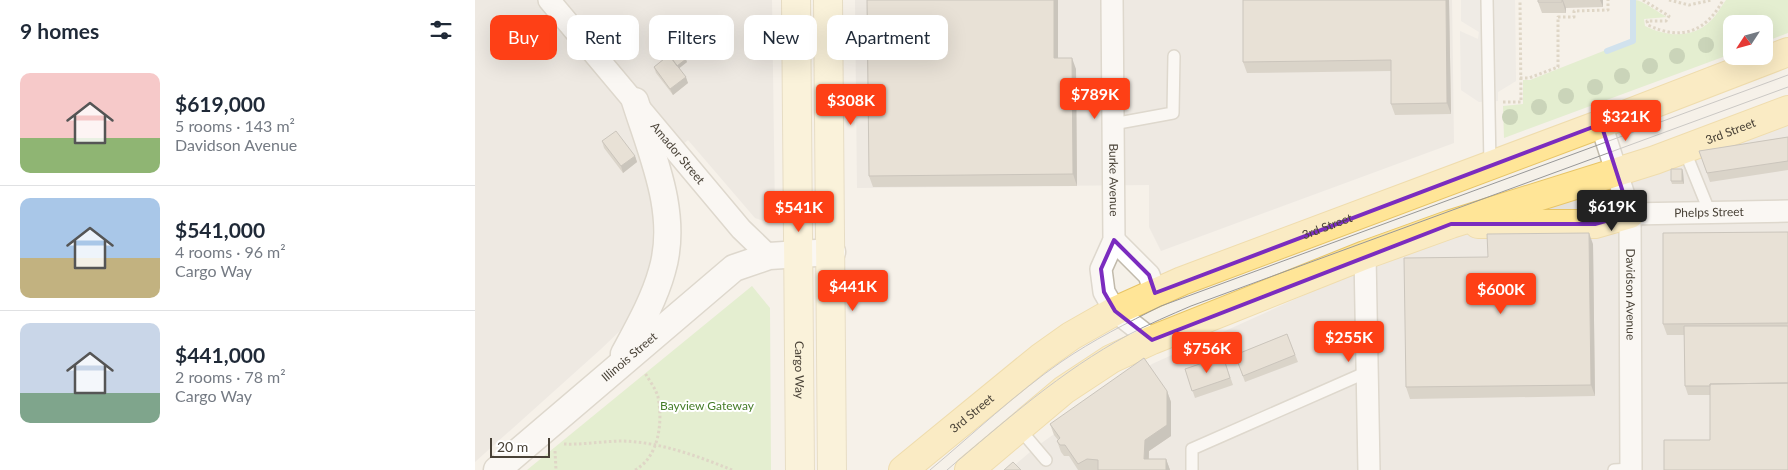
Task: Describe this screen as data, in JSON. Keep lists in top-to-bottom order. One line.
{"streets":{"main road":["3rd Street","Cargo Way"],"street":["Amador Street","Burke Avenue","Phelps Street","Davidson Avenue","Illinois Street"]},"crossings":[["3rd Street","Burke Avenue"],["3rd Street","Davidson Avenue"],["Amador Street","Illinois Street"],["Phelps Street","Davidson Avenue"]],"parks":["Bayview Gateway"],"scale_bar":"20 m","north":"bottom left","page":{"heading":"9 homes","chip":["Buy","Rent","Filters","New","Apartment"],"list":[{"name":"$619,000","note":"5 rooms · 143 m² · Davidson Avenue"},{"name":"$541,000","note":"4 rooms · 96 m² · Cargo Way"},{"name":"$441,000","note":"2 rooms · 78 m² · Cargo Way"}],"price":["$789K","$308K","$321K","$619K","$541K","$441K","$600K","$255K","$756K"],"scale":"20 m"}}
